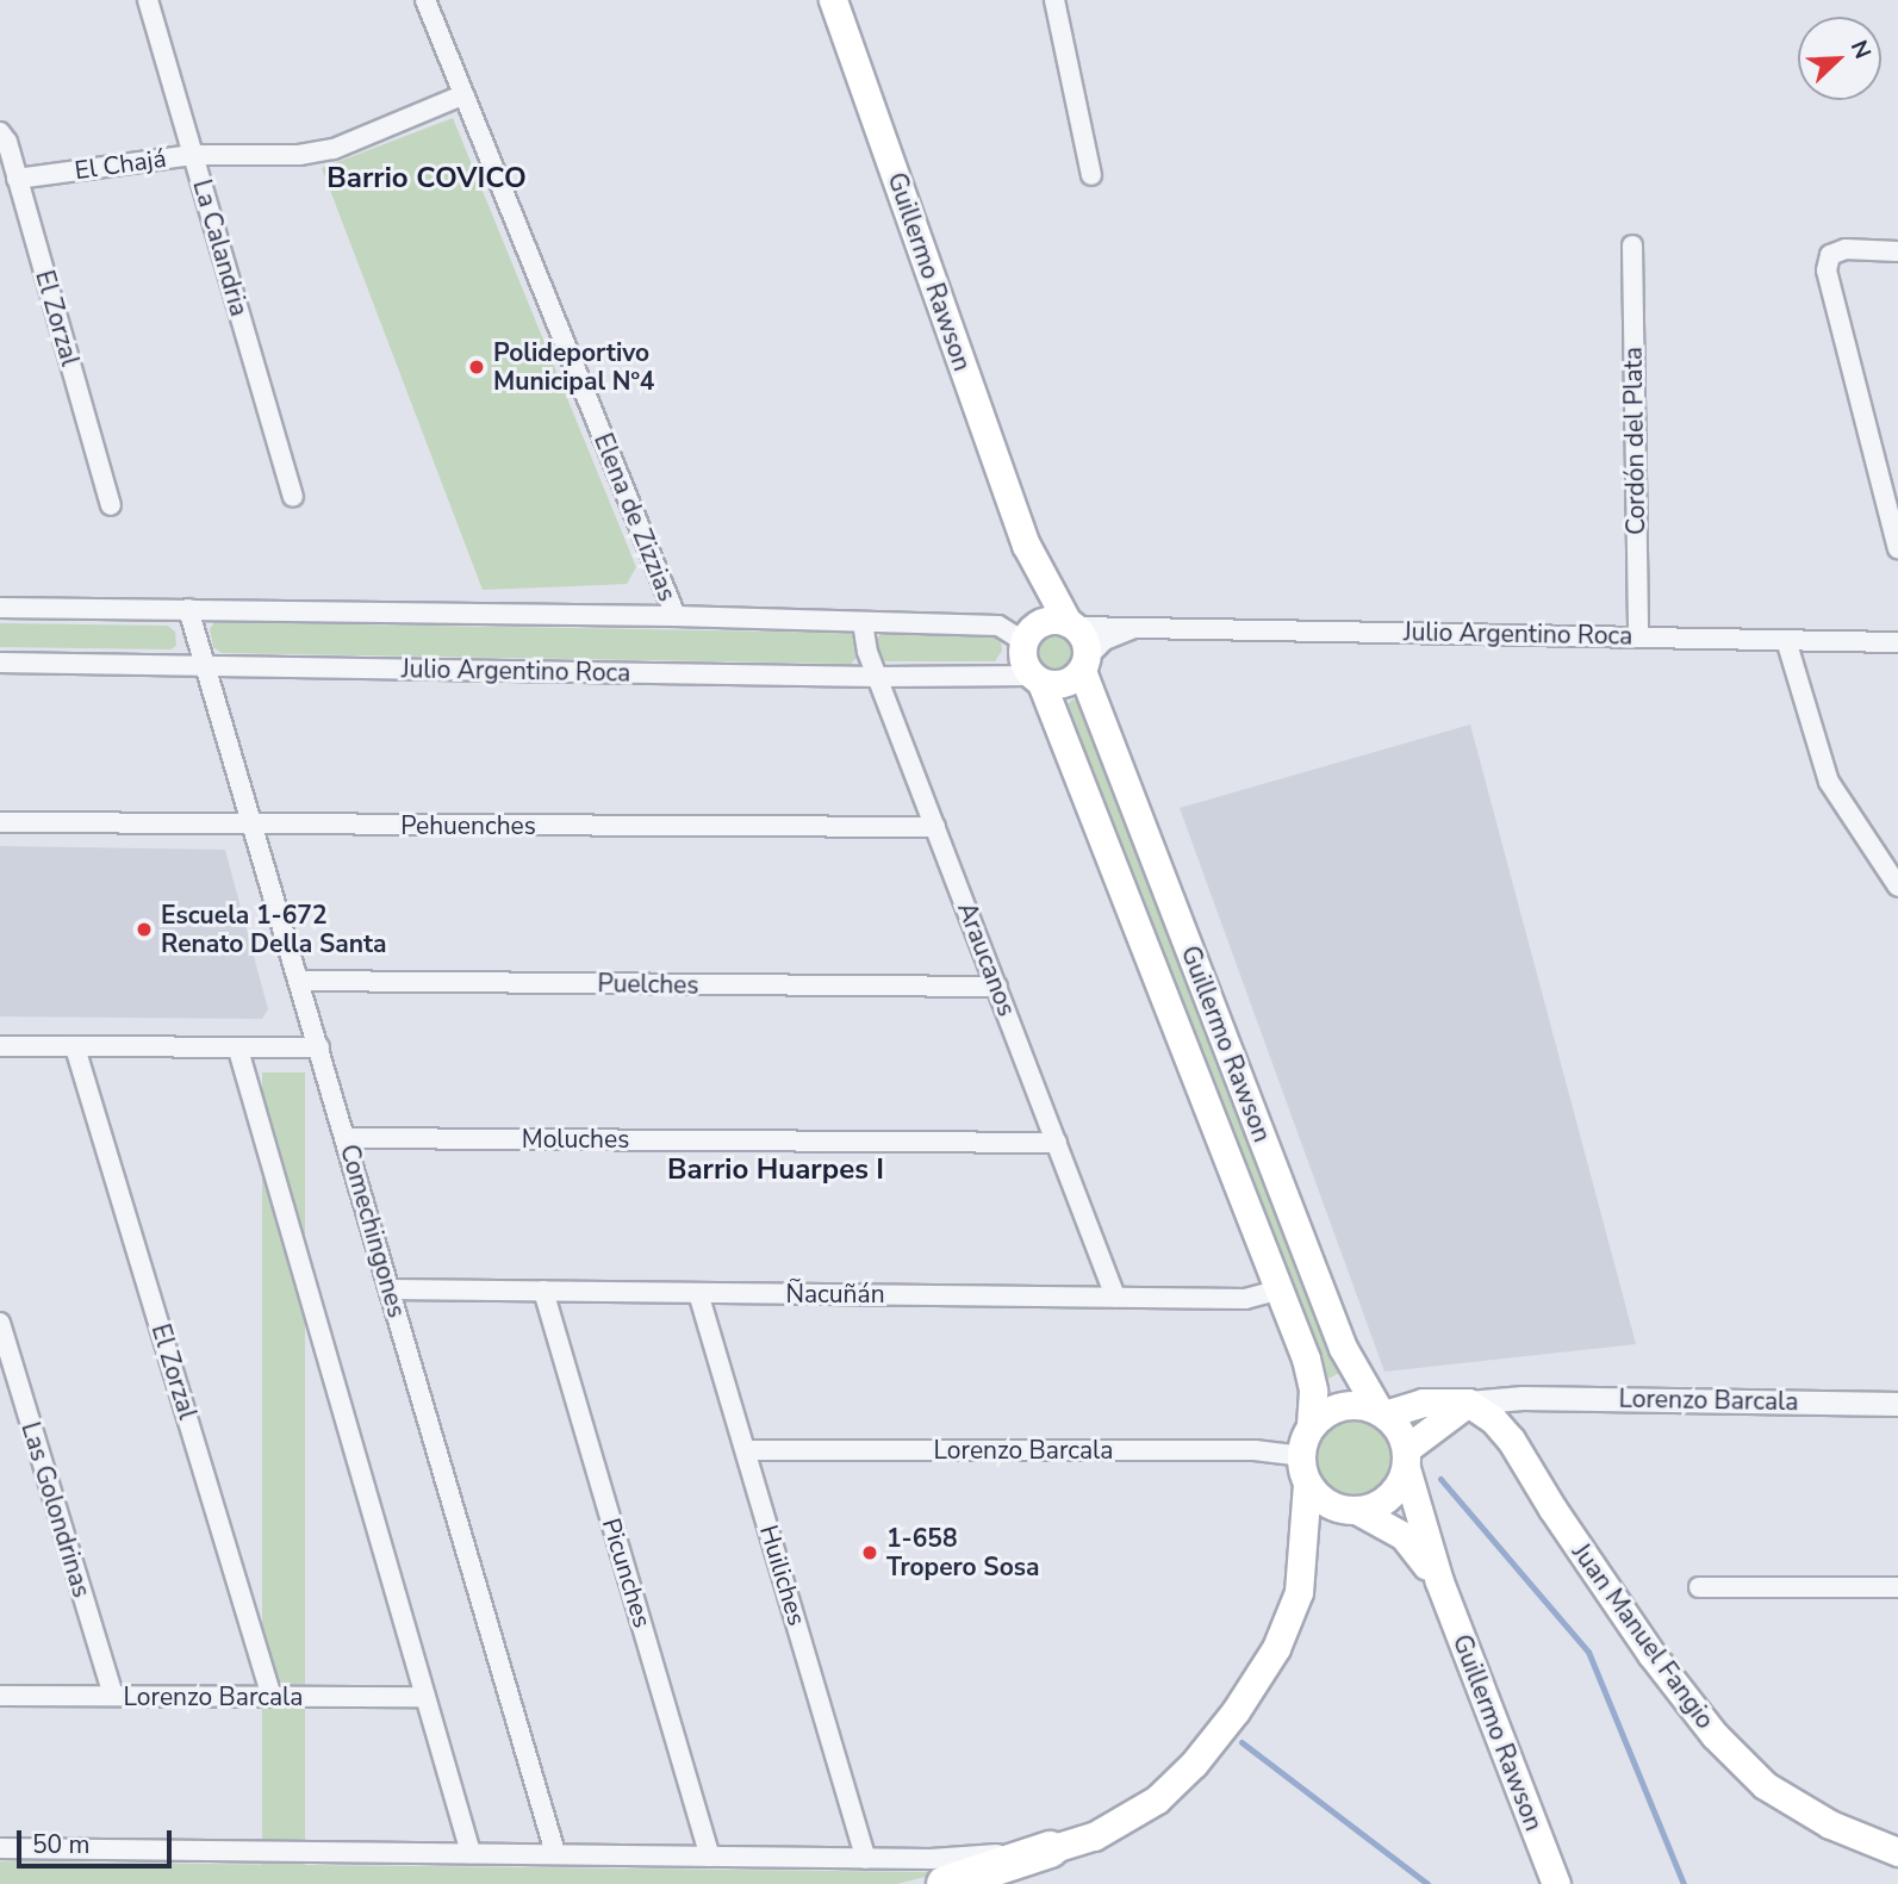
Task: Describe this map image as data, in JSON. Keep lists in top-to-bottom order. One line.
{"streets":{"main road":["Guillermo Rawson","Lorenzo Barcala","Juan Manuel Fangio"],"street":["El Chajá","La Calandria","El Zorzal","Cordón del Plata","Elena de Zizzias","Julio Argentino Roca","Pehuenches","Araucanos","Puelches","Moluches","Comechingones","Ñacuñán","Las Golondrinas","Picunches","Huiliches"]},"crossings":[["El Chajá","La Calandria"],["El Chajá","El Zorzal"],["El Chajá","Elena de Zizzias"],["Guillermo Rawson","Julio Argentino Roca"],["Guillermo Rawson","Ñacuñán"],["Guillermo Rawson","Lorenzo Barcala"],["El Zorzal","Lorenzo Barcala"],["Cordón del Plata","Julio Argentino Roca"],["Elena de Zizzias","Julio Argentino Roca"],["Julio Argentino Roca","Araucanos"],["Julio Argentino Roca","Comechingones"],["Pehuenches","Araucanos"],["Pehuenches","Comechingones"],["Araucanos","Puelches"],["Araucanos","Moluches"],["Araucanos","Ñacuñán"],["Puelches","Comechingones"],["Moluches","Comechingones"],["Comechingones","Ñacuñán"],["Ñacuñán","Picunches"],["Ñacuñán","Huiliches"],["Lorenzo Barcala","Las Golondrinas"],["Lorenzo Barcala","Huiliches"],["Lorenzo Barcala","Juan Manuel Fangio"]],"districts":["Barrio COVICO","Barrio Huarpes I"],"places":["Polideportivo Municipal Nº4","Escuela 1-672 Renato Della Santa","1-658 Tropero Sosa"],"scale_bar":"50 m","north":"top right"}
